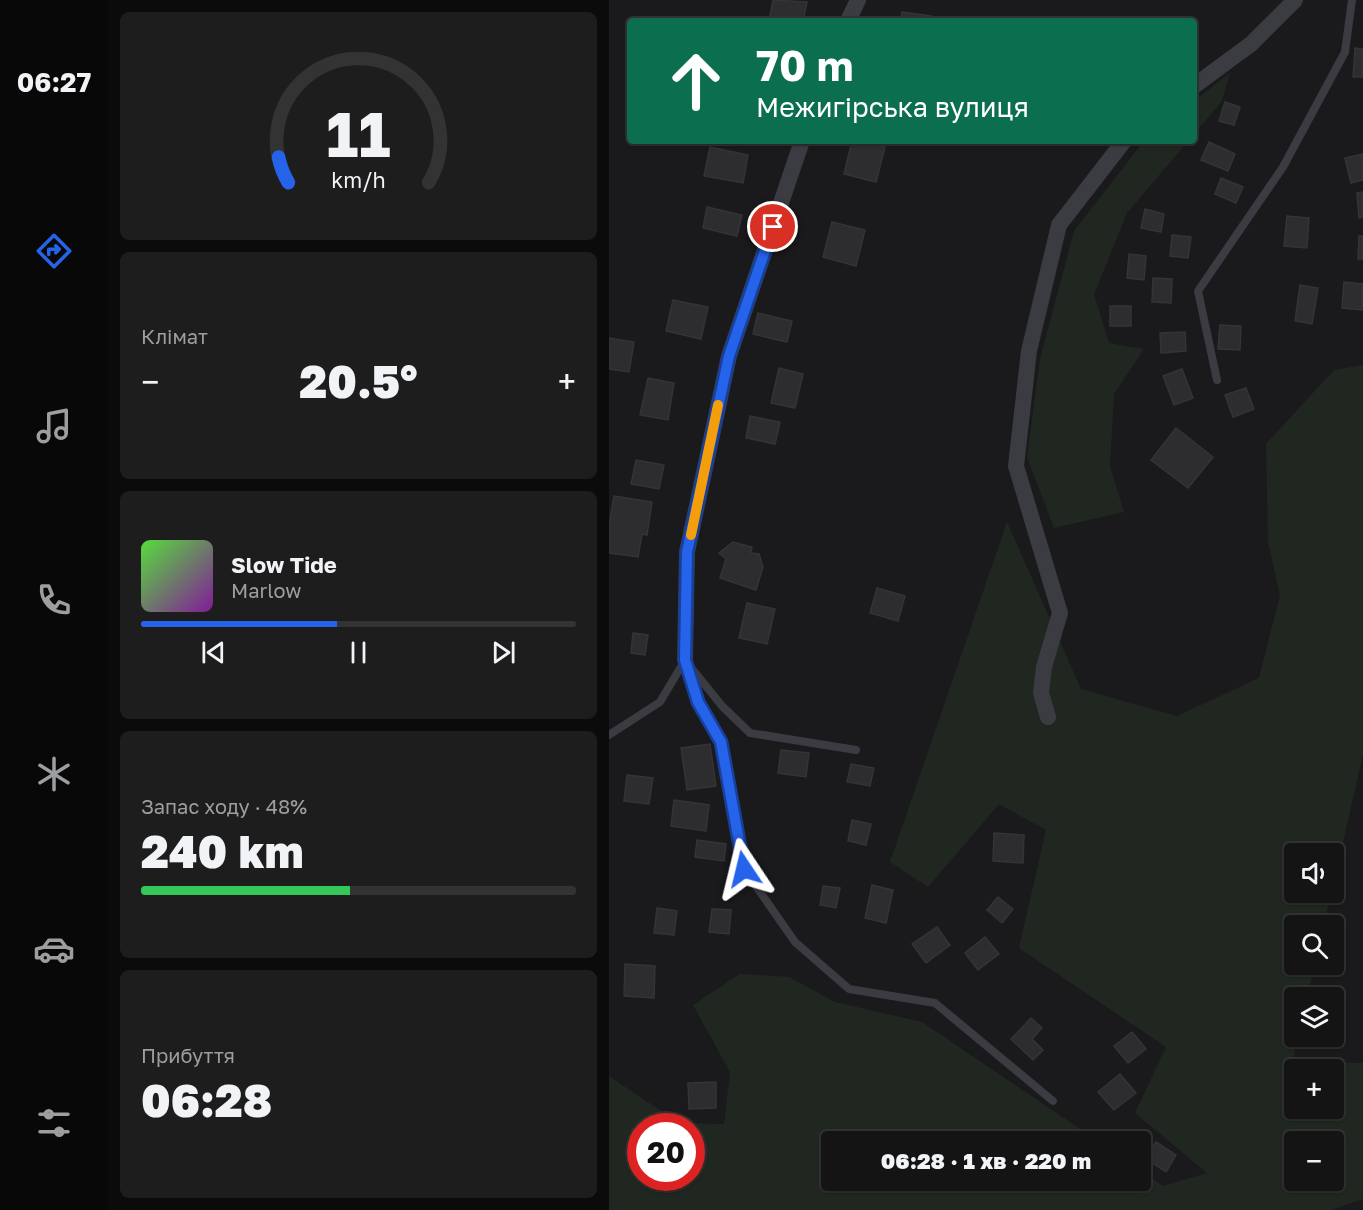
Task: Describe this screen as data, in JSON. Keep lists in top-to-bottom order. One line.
{"page":{"tabs":"06:27","turn":["70 m","Межигірська вулиця"],"tile":["Клімат",["Запас ходу · 48%","240 km"],["Прибуття","06:28"]],"heat":["−","20.5°","+"],"song":["Slow Tide","Marlow"],"map_buttons":["+","−"],"limit":"20","trip":"06:28 · 1 хв · 220 m","gauge":["11","km/h"]}}
